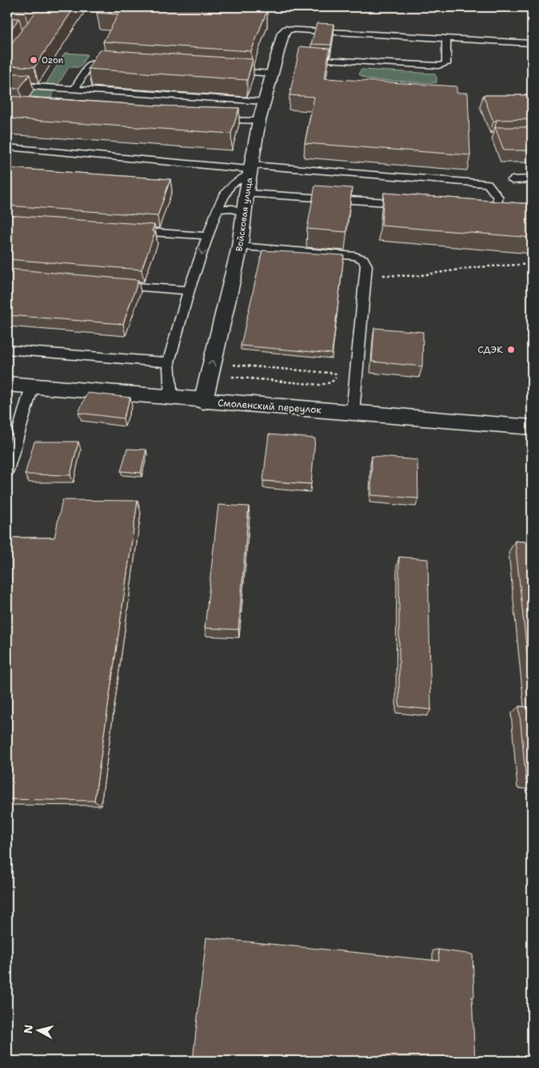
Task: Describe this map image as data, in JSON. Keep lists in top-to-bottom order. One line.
{"streets":{"street":["Войсковая улица","Смоленский переулок"]},"crossings":[["Войсковая улица","Смоленский переулок"]],"one_way":["Войсковая улица"],"places":["Ozon","СДЭК"],"north":"left"}
